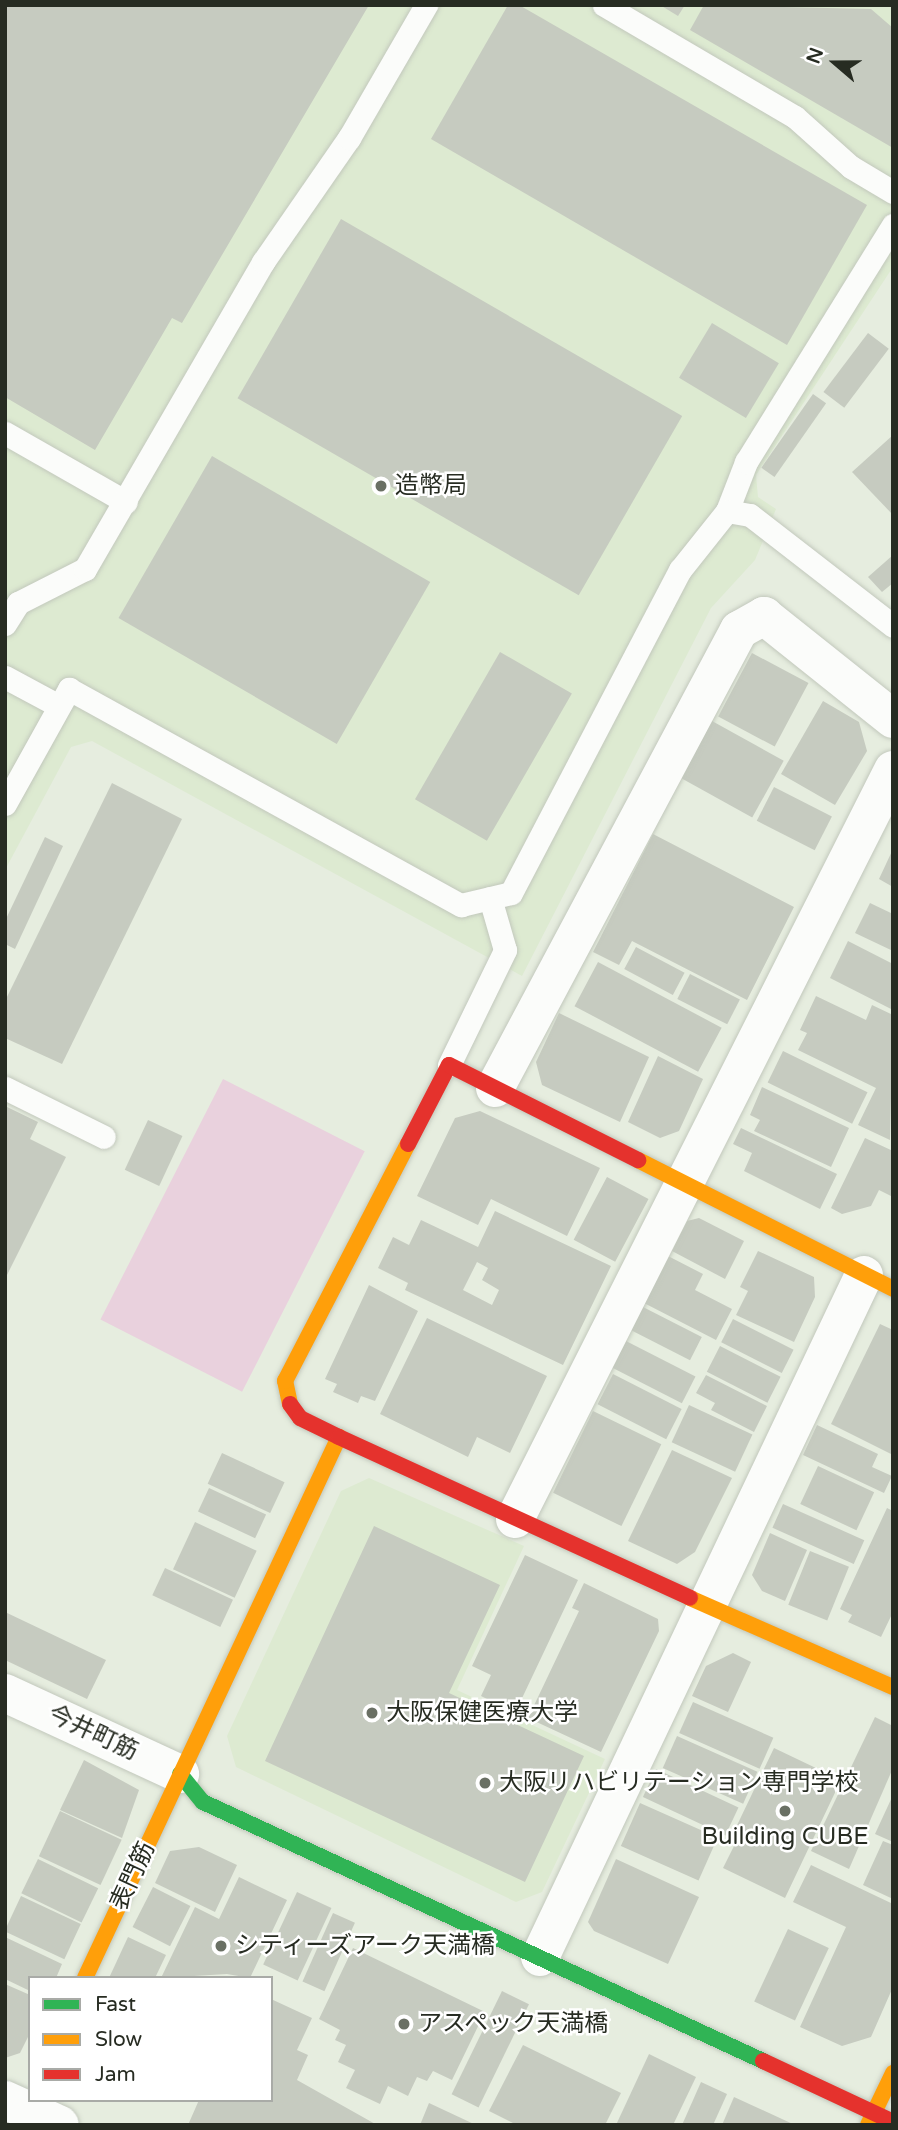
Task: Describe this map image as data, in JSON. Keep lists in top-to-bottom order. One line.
{"streets":{"street":["今井町筋","表門筋"]},"crossings":[["今井町筋","表門筋"]],"places":["造幣局","大阪保健医療大学","大阪リハビリテーション専門学校","Building CUBE","シティーズアーク天満橋","アスペック天満橋"],"legend":["Fast","Slow","Jam"],"north":"left"}
